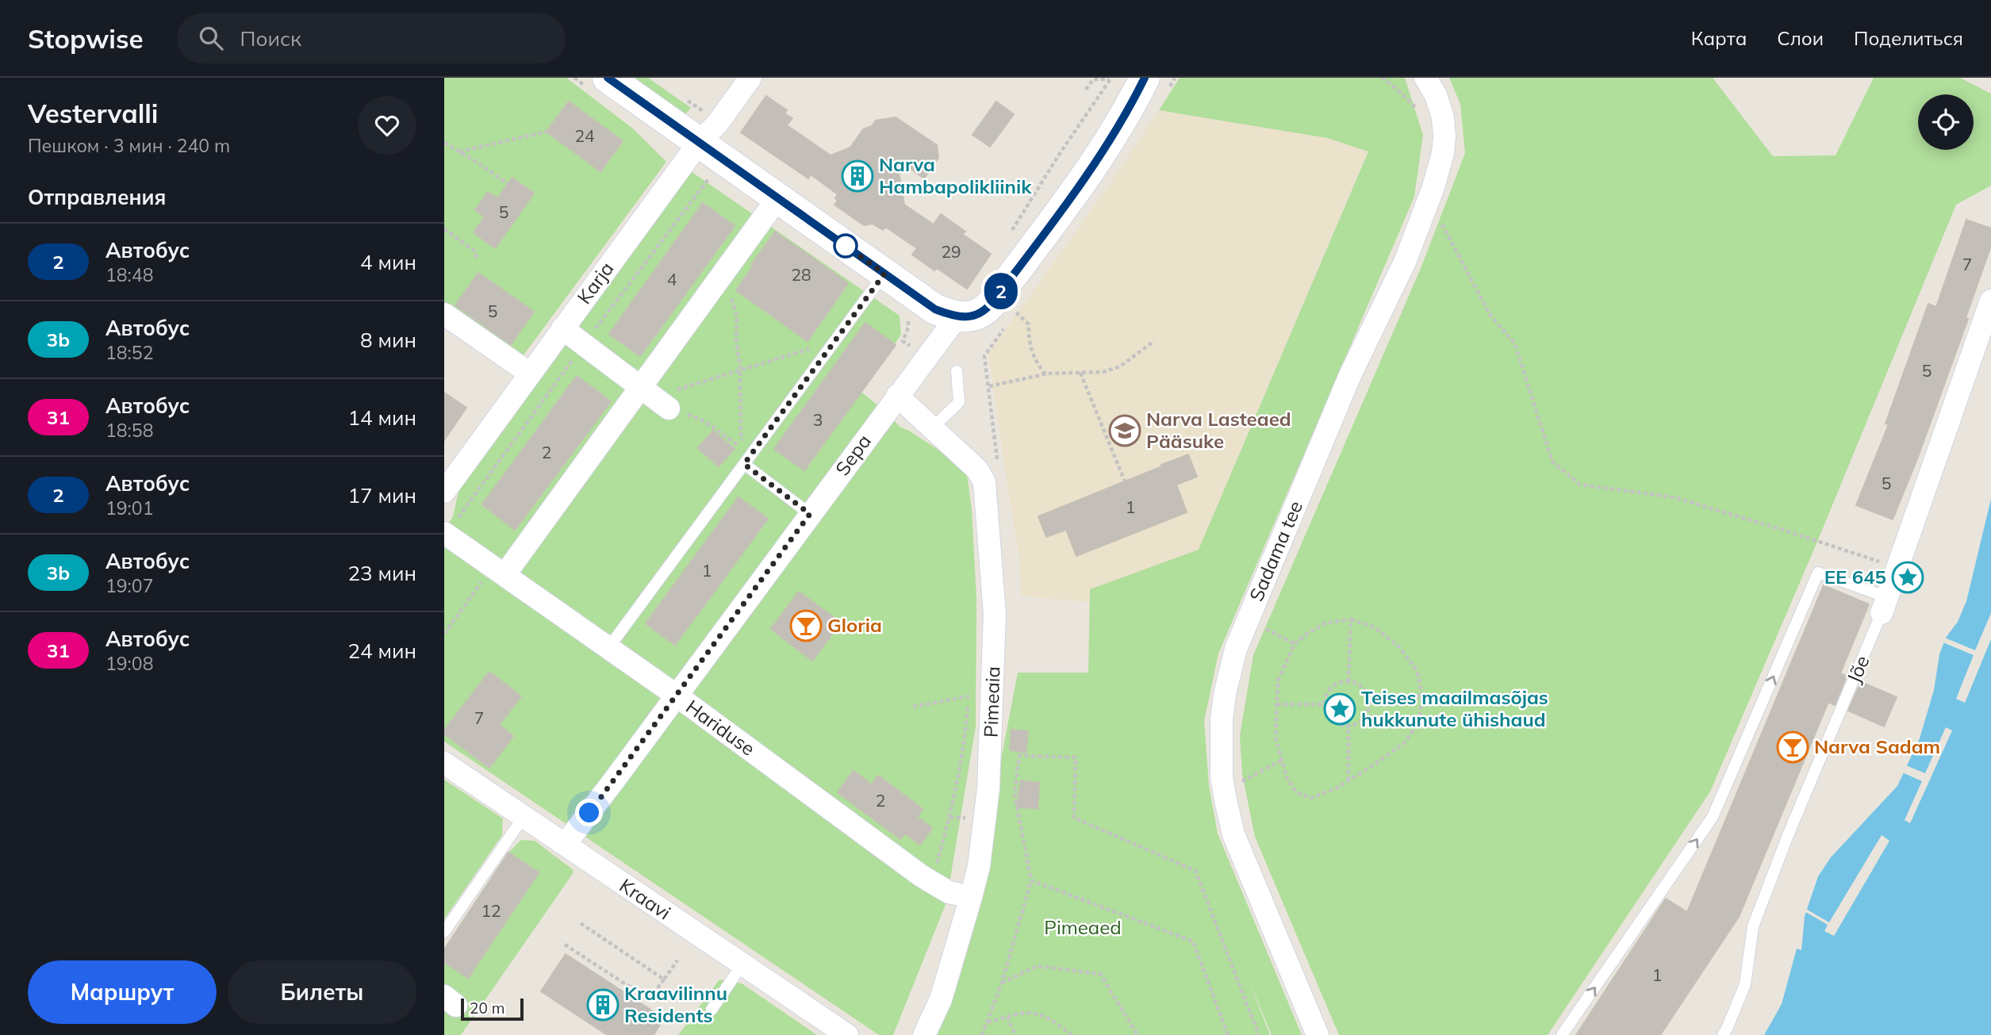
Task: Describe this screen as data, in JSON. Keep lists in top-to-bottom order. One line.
{"streets":{"street":["Karja","Sepa","Sadama tee","Jõe","Pimeaia","Hariduse","Kraavi"]},"crossings":[["Sepa","Pimeaia"],["Sepa","Hariduse"],["Sepa","Kraavi"],["Pimeaia","Hariduse"]],"parks":["Pimeaed"],"places":{"building":["Narva Hambapolikliinik","Kraavilinnu Residents"],"school or university":["Narva Lasteaed Pääsuke"],"place":["EE 645","Teises maailmasõjas hukkunute ühishaud"],"bar":["Gloria","Narva Sadam"]},"lines":["bus line 2"],"house_numbers":["24","5","29","7","28","4","5","5","3","2","5","1","1","7","2","12","1"],"scale_bar":"20 m","page":{"header":"Stopwise","search":"Поиск","nav":["Карта","Слои","Поделиться"],"heading":[["Vestervalli","Пешком · 3 мин · 240 m"],"Отправления"],"on_map":"2","list":[{"mark":"2","name":"Автобус","note":"18:48","value":"4 мин"},{"mark":"3b","name":"Автобус","note":"18:52","value":"8 мин"},{"mark":"31","name":"Автобус","note":"18:58","value":"14 мин"},{"mark":"2","name":"Автобус","note":"19:01","value":"17 мин"},{"mark":"3b","name":"Автобус","note":"19:07","value":"23 мин"},{"mark":"31","name":"Автобус","note":"19:08","value":"24 мин"}],"buttons":["Маршрут","Билеты"],"scale":"20 m"}}
